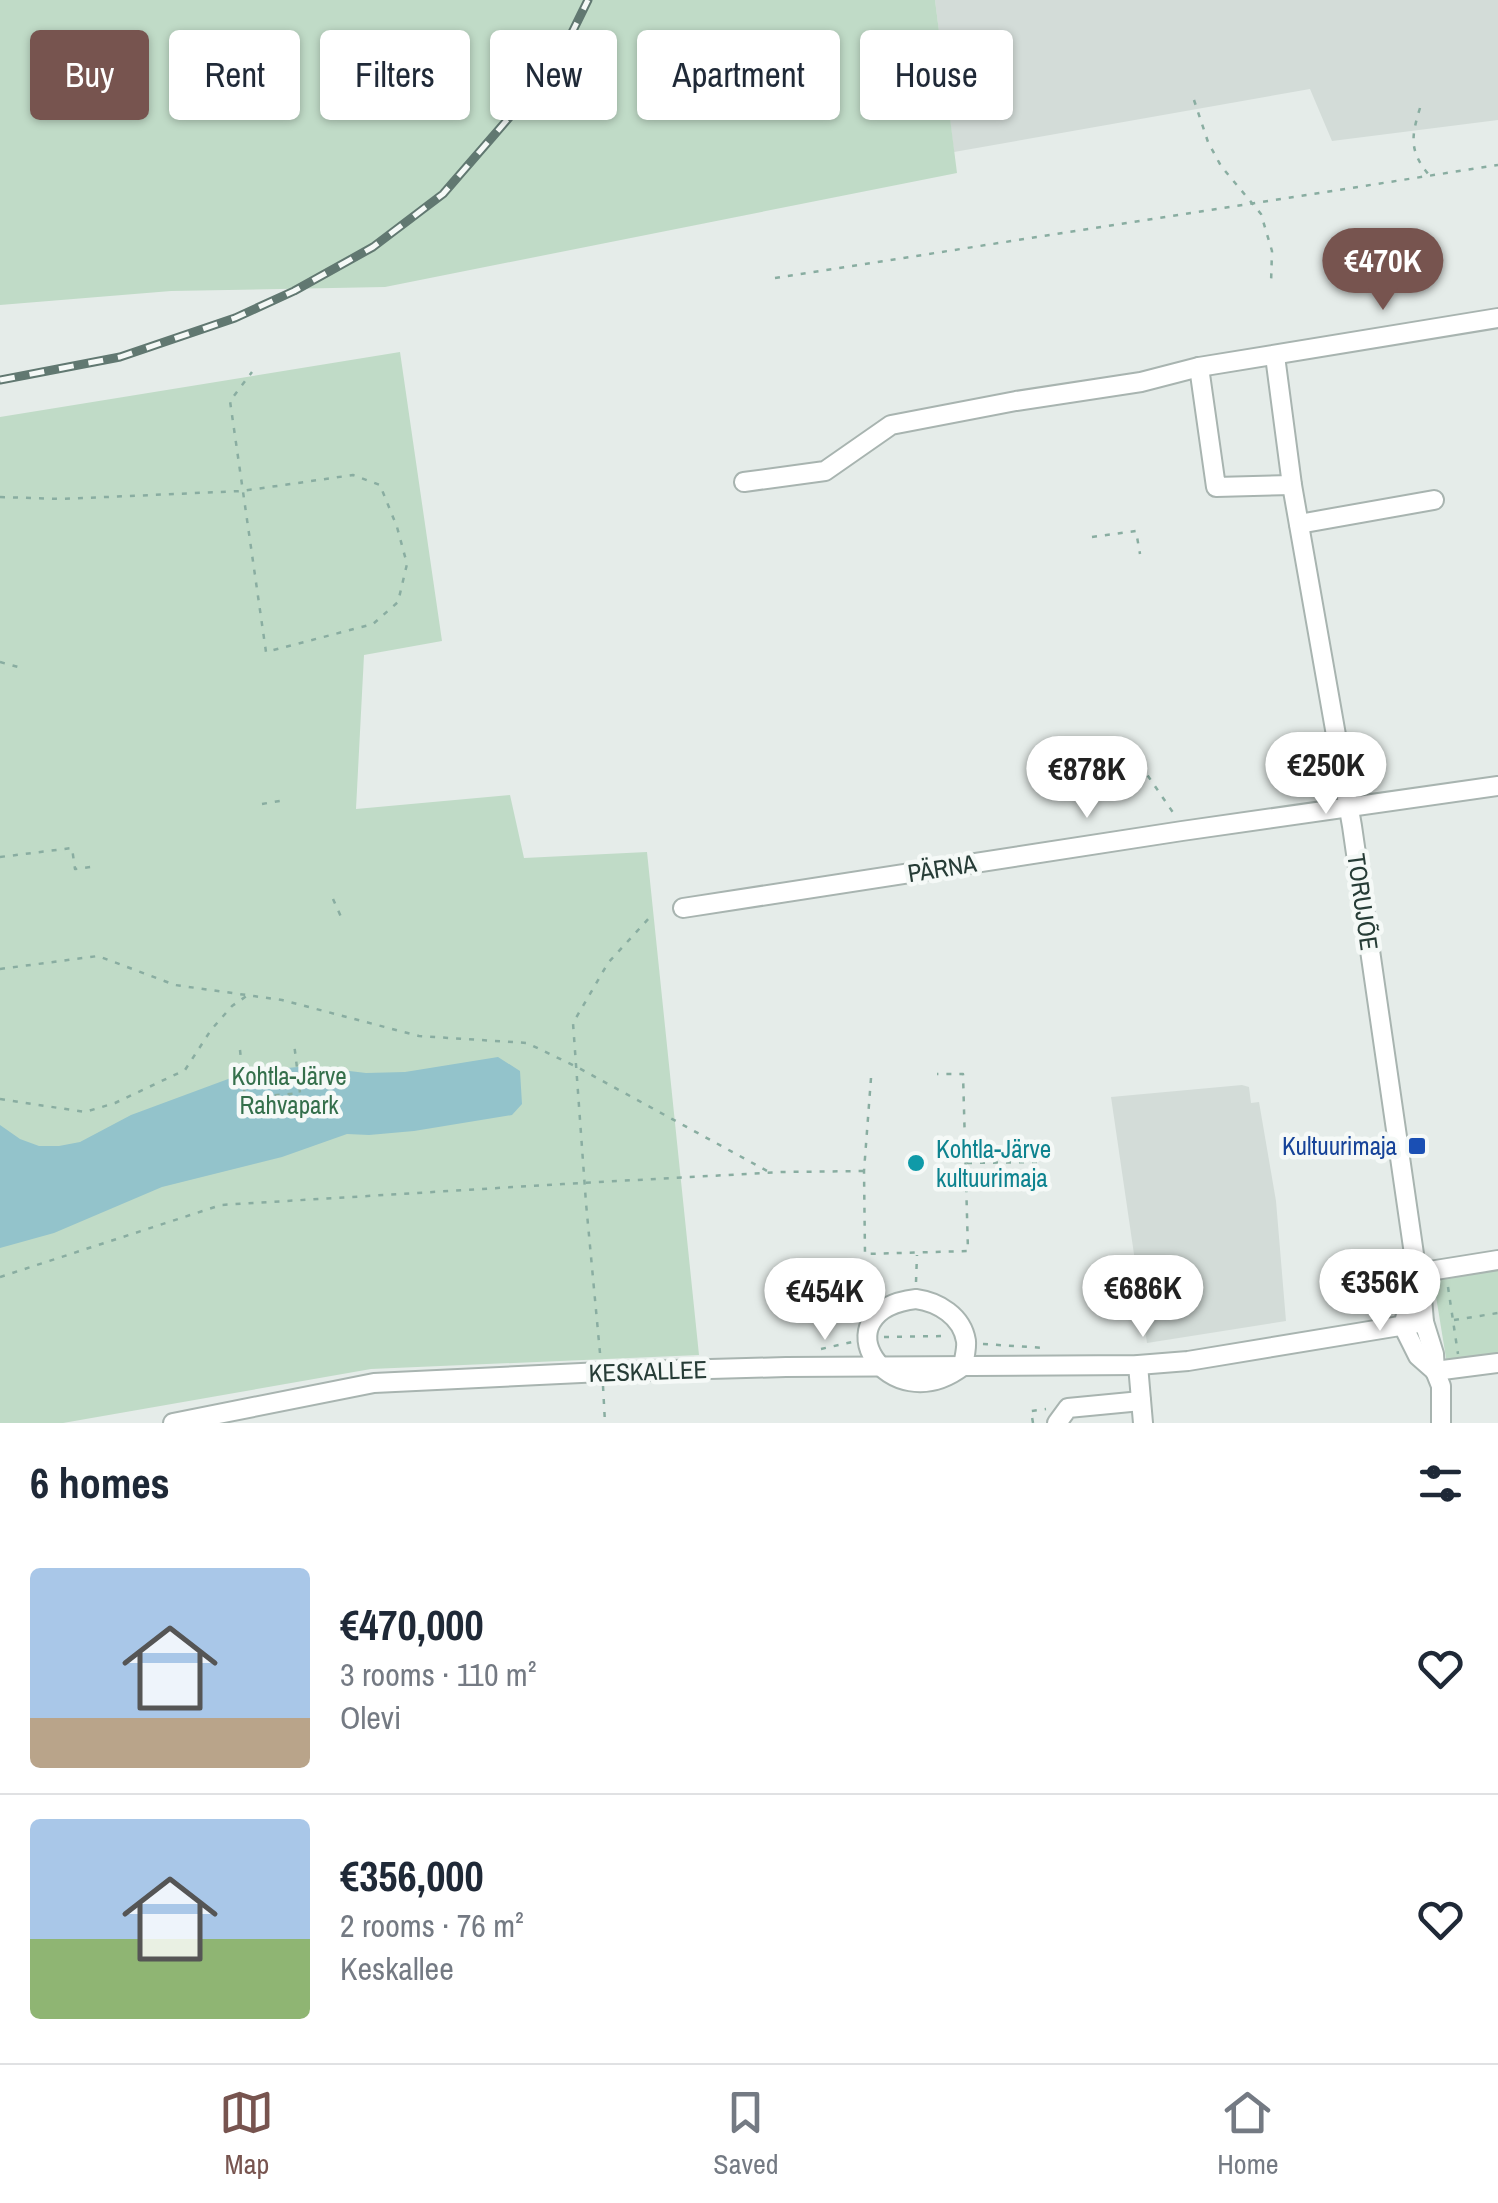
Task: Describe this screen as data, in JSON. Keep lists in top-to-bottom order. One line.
{"streets":{"street":["PÄRNA","TORUJÕE","KESKALLEE"]},"crossings":[["PÄRNA","TORUJÕE"],["TORUJÕE","KESKALLEE"]],"parks":["Kohtla-Järve Rahvapark"],"places":{"transit":["Kultuurimaja"],"other":["Kohtla-Järve kultuurimaja"]},"page":{"chip":["Buy","Rent","Filters","New","Apartment","House"],"price":["€470K","€250K","€878K","€356K","€686K","€454K"],"heading":"6 homes","list":[{"name":"€470,000","note":"3 rooms · 110 m² · Olevi"},{"name":"€356,000","note":"2 rooms · 76 m² · Keskallee"}],"tabs":["Map","Saved","Home"]}}
